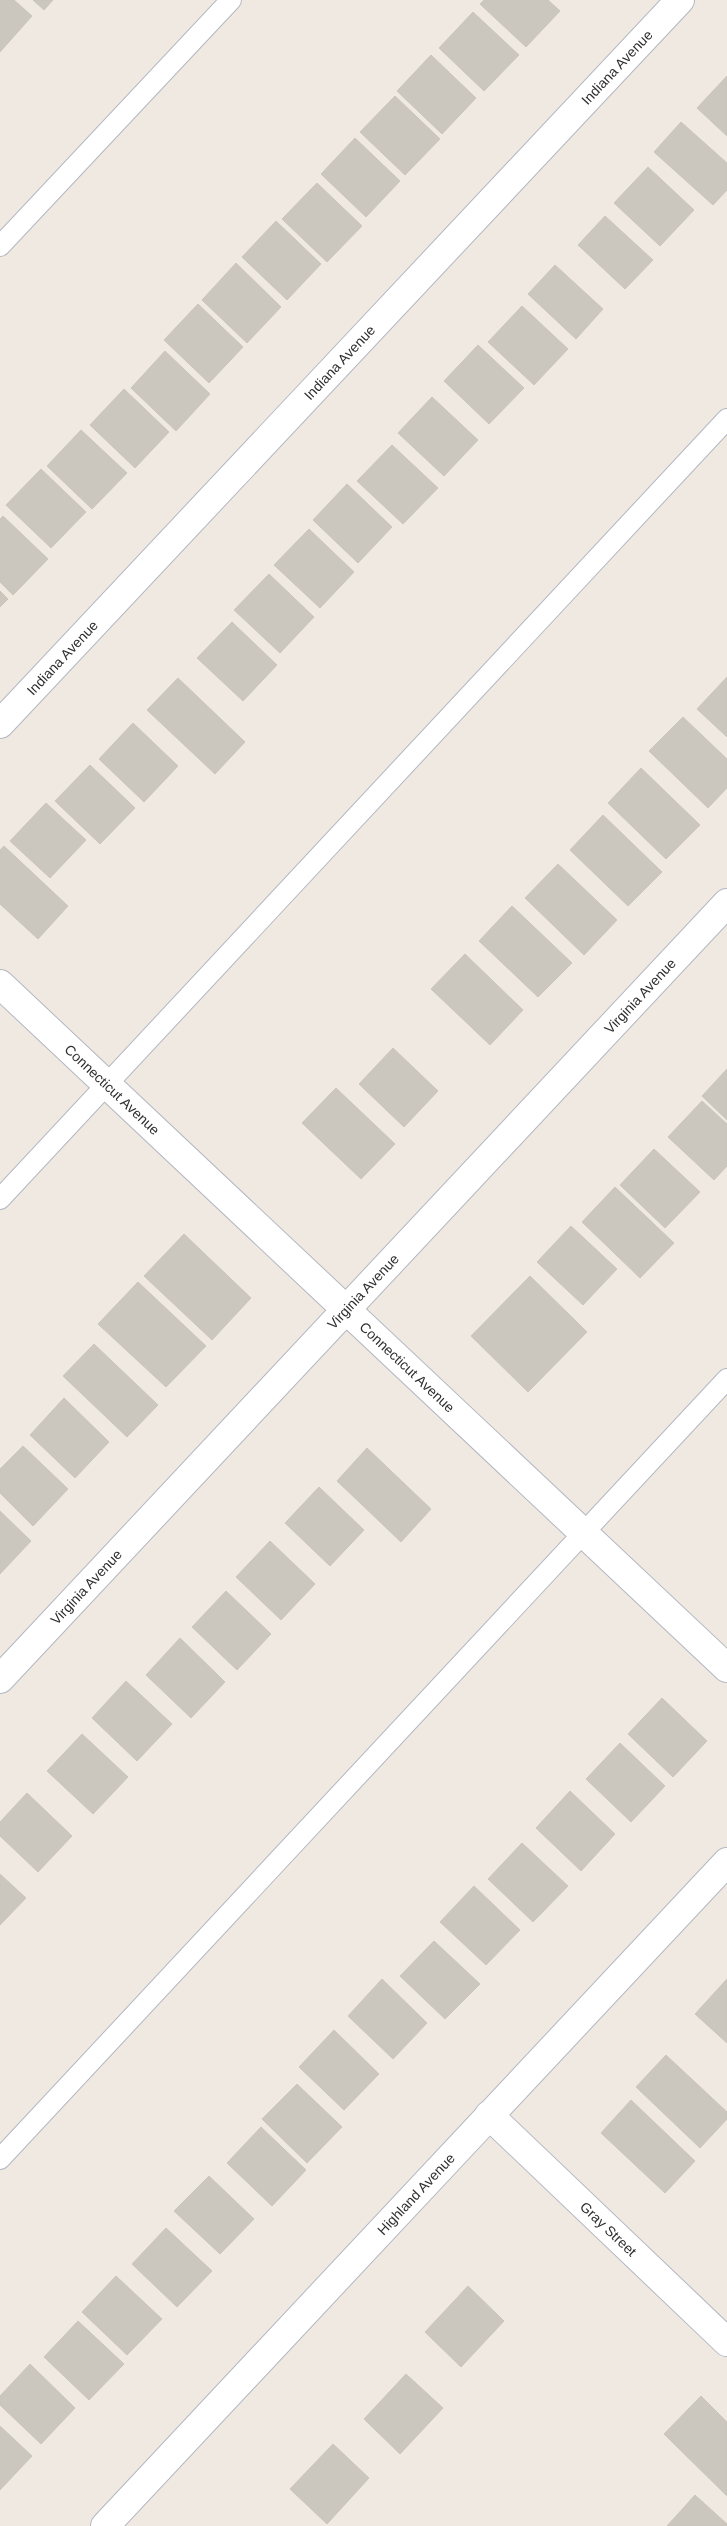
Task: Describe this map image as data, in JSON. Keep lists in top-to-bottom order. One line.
{"streets":{"street":["Indiana Avenue","Virginia Avenue","Connecticut Avenue","Highland Avenue","Gray Street"]},"crossings":[["Virginia Avenue","Connecticut Avenue"],["Highland Avenue","Gray Street"]]}
